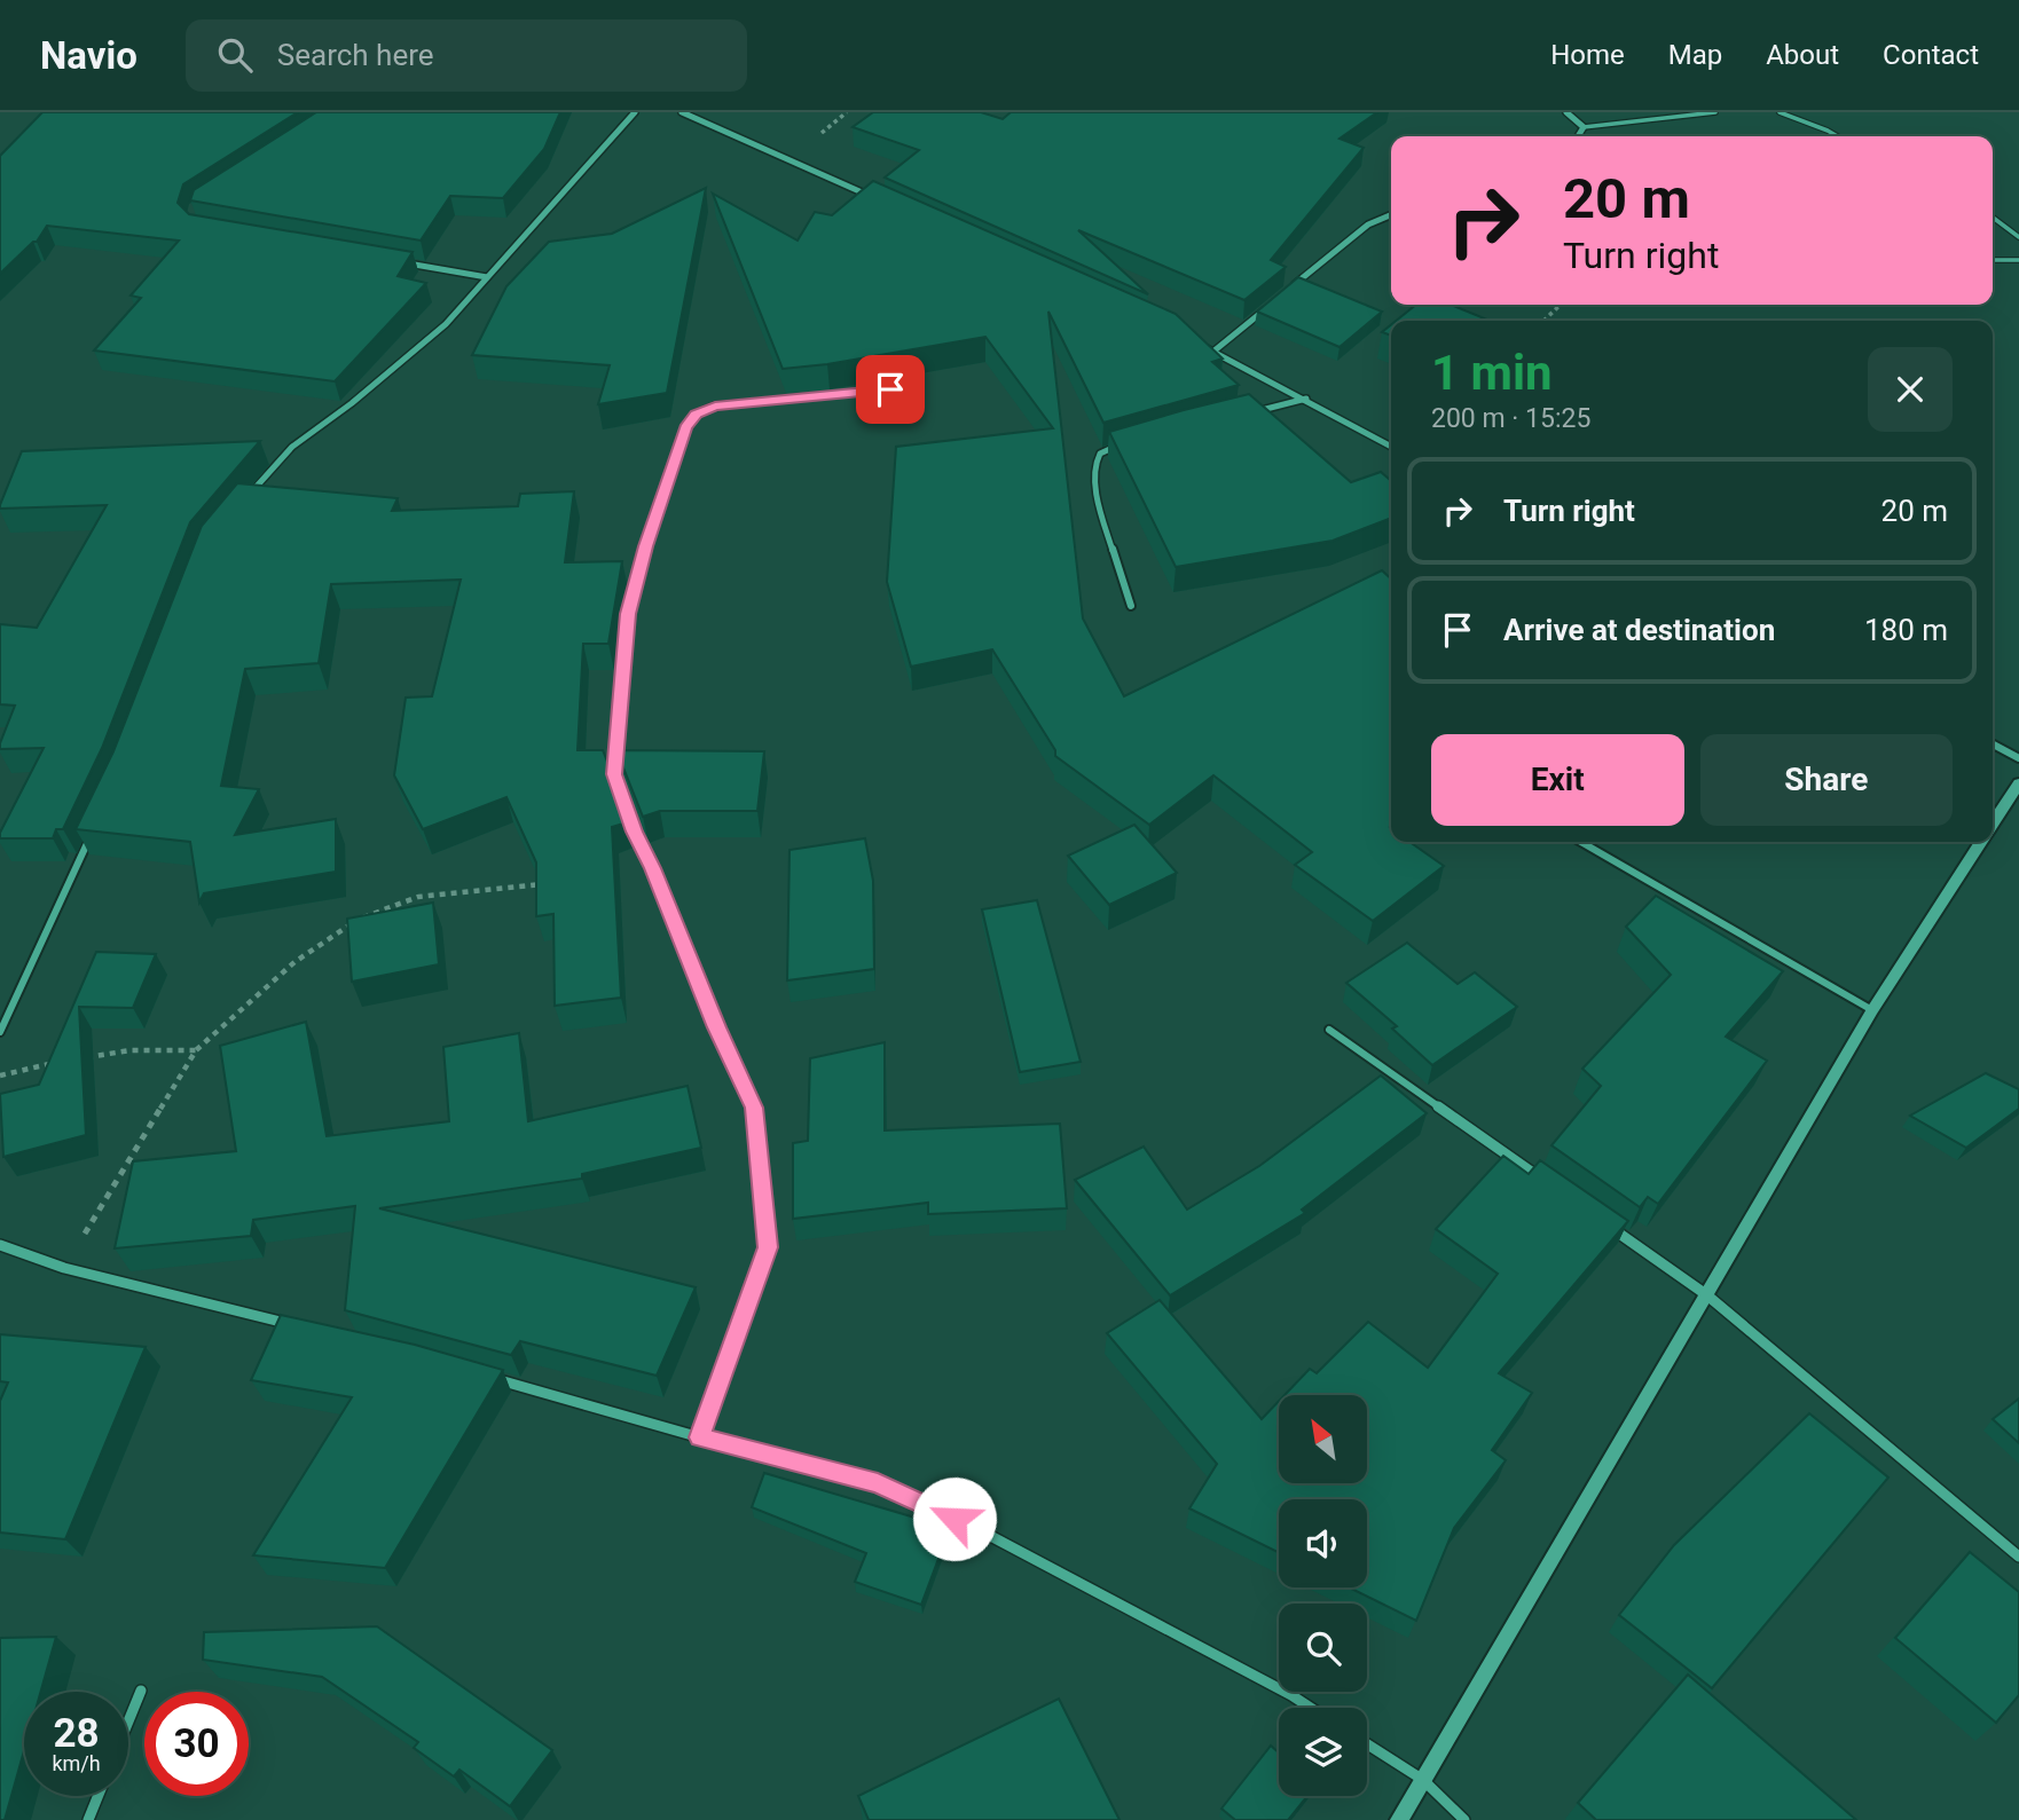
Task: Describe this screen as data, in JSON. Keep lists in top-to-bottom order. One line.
{"north":"top left","page":{"header":"Navio","search":"Search here","nav":["Home","Map","About","Contact"],"turn":["20 m","Turn right"],"heading":["1 min","200 m · 15:25"],"list":[{"name":"Turn right","value":"20 m"},{"name":"Arrive at destination","value":"180 m"}],"buttons":["Exit","Share"],"speed":"28 km/h","limit":"30"}}
